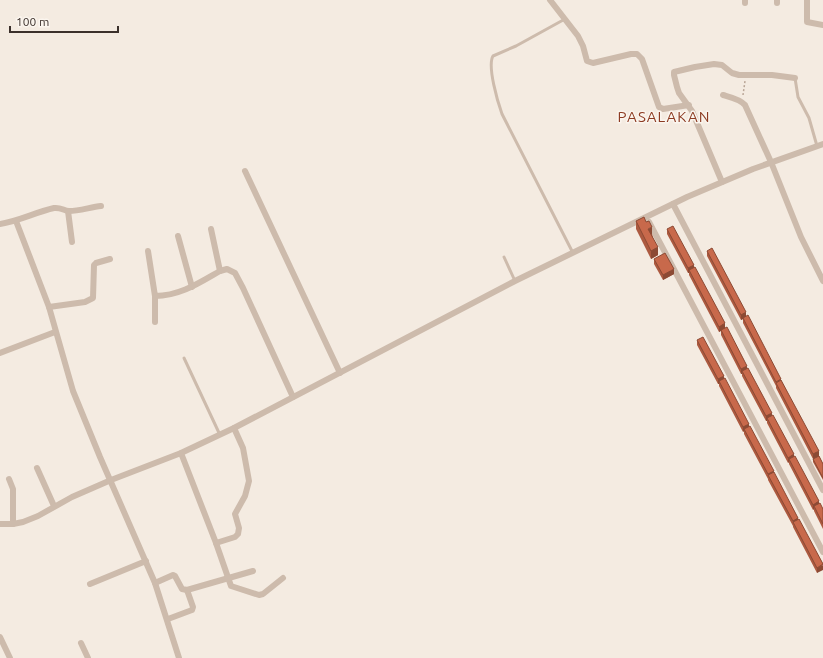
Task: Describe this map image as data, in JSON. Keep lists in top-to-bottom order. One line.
{"districts":["PASALAKAN"],"scale_bar":"100 m"}
